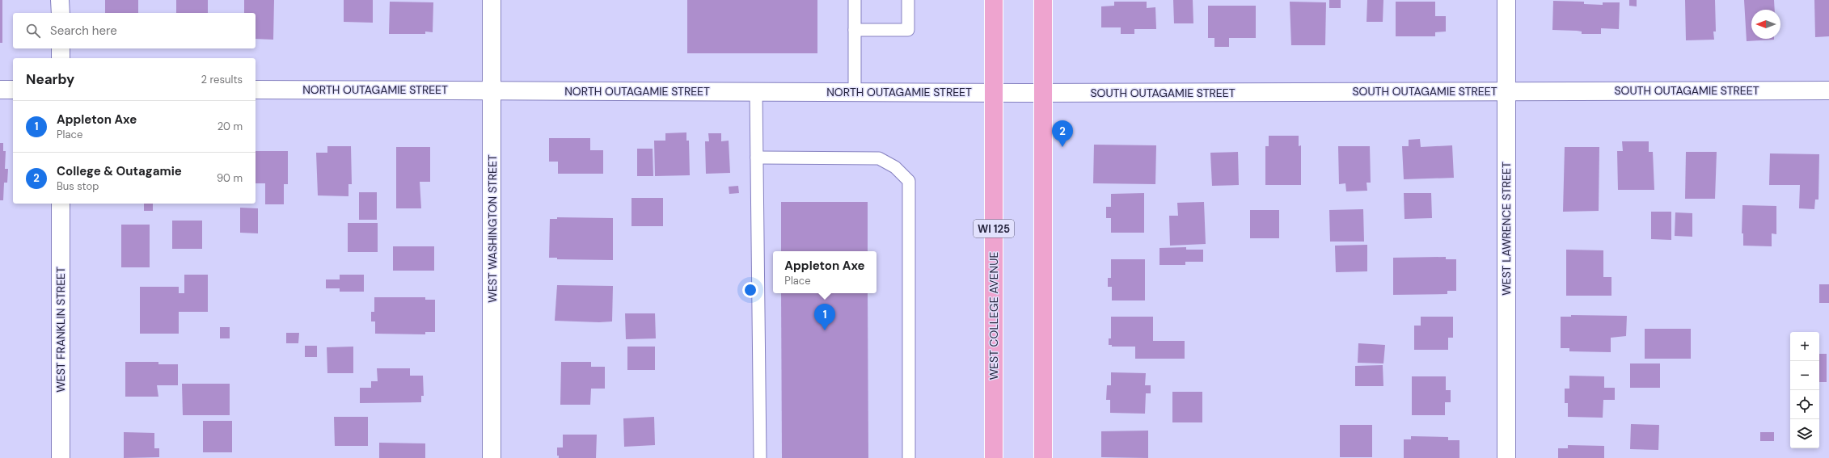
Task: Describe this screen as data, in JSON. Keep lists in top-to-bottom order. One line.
{"streets":{"main road":["WI 125","WEST COLLEGE AVENUE"],"street":["NORTH OUTAGAMIE STREET","SOUTH OUTAGAMIE STREET","WEST WASHINGTON STREET","WEST LAWRENCE STREET","WEST FRANKLIN STREET"]},"crossings":[["NORTH OUTAGAMIE STREET","SOUTH OUTAGAMIE STREET"],["NORTH OUTAGAMIE STREET","WEST WASHINGTON STREET"],["NORTH OUTAGAMIE STREET","WEST COLLEGE AVENUE"],["SOUTH OUTAGAMIE STREET","WEST LAWRENCE STREET"]],"north":"left","page":{"search":"Search here","heading":["Nearby","2 results"],"list":[{"mark":"1","name":"Appleton Axe","note":"Place","value":"20 m"},{"mark":"2","name":"College & Outagamie","note":"Bus stop","value":"90 m"}],"pins":["2","1"],"popup":["Appleton Axe","Place"],"map_buttons":["+","−"]}}
